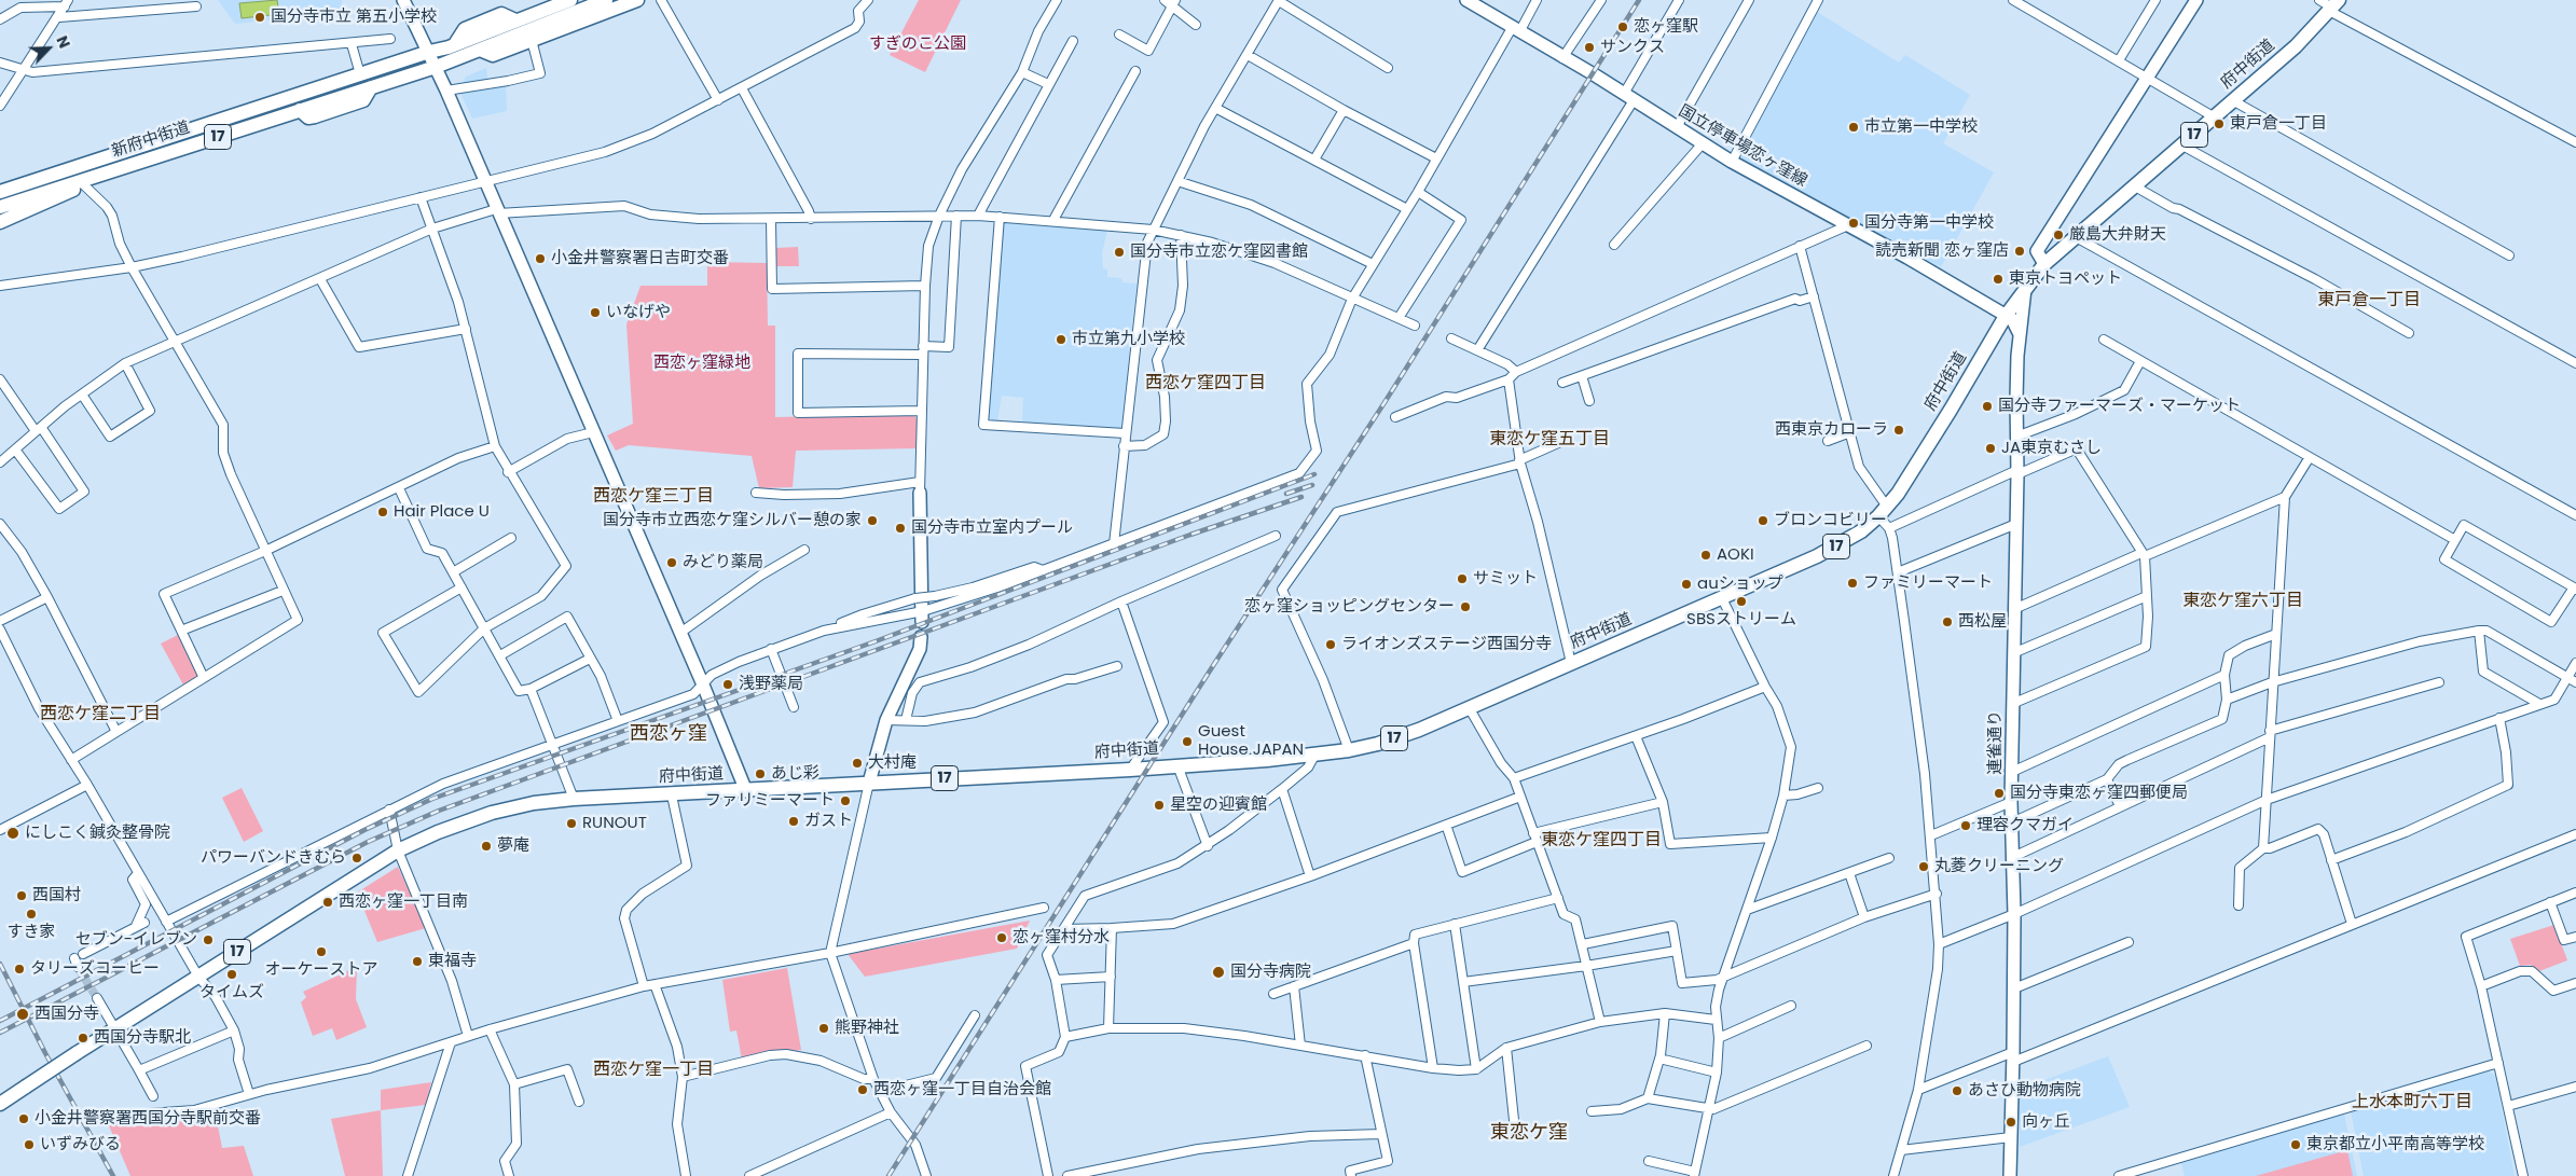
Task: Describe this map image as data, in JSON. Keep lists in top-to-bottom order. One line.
{"streets":{"main road":["府中街道","17","新府中街道","国立停車場恋ヶ窪線","連雀通り"]},"crossings":[["府中街道","国立停車場恋ヶ窪線"],["府中街道","連雀通り"],["17","新府中街道"]],"districts":["東戸倉一丁目","西恋ケ窪四丁目","東恋ケ窪五丁目","西恋ケ窪三丁目","東恋ケ窪六丁目","西恋ケ窪二丁目","西恋ヶ窪","東恋ケ窪四丁目","西恋ケ窪一丁目","上水本町六丁目","東恋ケ窪"],"parks":["すぎのこ公園","西恋ヶ窪緑地"],"places":["国分寺市立 第五小学校","恋ヶ窪駅","サンクス","東戸倉一丁目","市立第一中学校","国分寺第一中学校","厳島大弁財天","読売新聞 恋ヶ窪店","国分寺市立恋ケ窪図書館","小金井警察署日吉町交番","東京トヨペット","いなげや","市立第九小学校","国分寺ファーマーズ・マーケット","西東京カローラ","JA東京むさし","Hair Place U","国分寺市立西恋ケ窪シルバー憩の家","ブロンコビリー","国分寺市立室内プール","AOKI","みどり薬局","サミット","ファミリーマート","auショップ","SBSストリーム","恋ヶ窪ショッピングセンター","西松屋","ライオンズステージ西国分寺","浅野薬局","Guest House JAPAN","大村庵","あじ彩","国分寺東恋ヶ窪四郵便局","ファリミーマート","星空の迎賓館","ガスト","RUNOUT","理容クマガイ","にしこく鍼灸整骨院","夢庵","パワーバンドきむら","丸菱クリーニング","西国村","西恋ヶ窪一丁目南","すき家","恋ヶ窪村分水","セブン-イレブン","オーケーストア","東福寺","タリーズコーヒー","国分寺病院","タイムズ","西国分寺","熊野神社","西国分寺駅北","西恋ヶ窪一丁目自治会館","あさひ動物病院","小金井警察署西国分寺駅前交番","向ヶ丘","いずみびる","東京都立小平南高等学校"],"north":"top right"}
